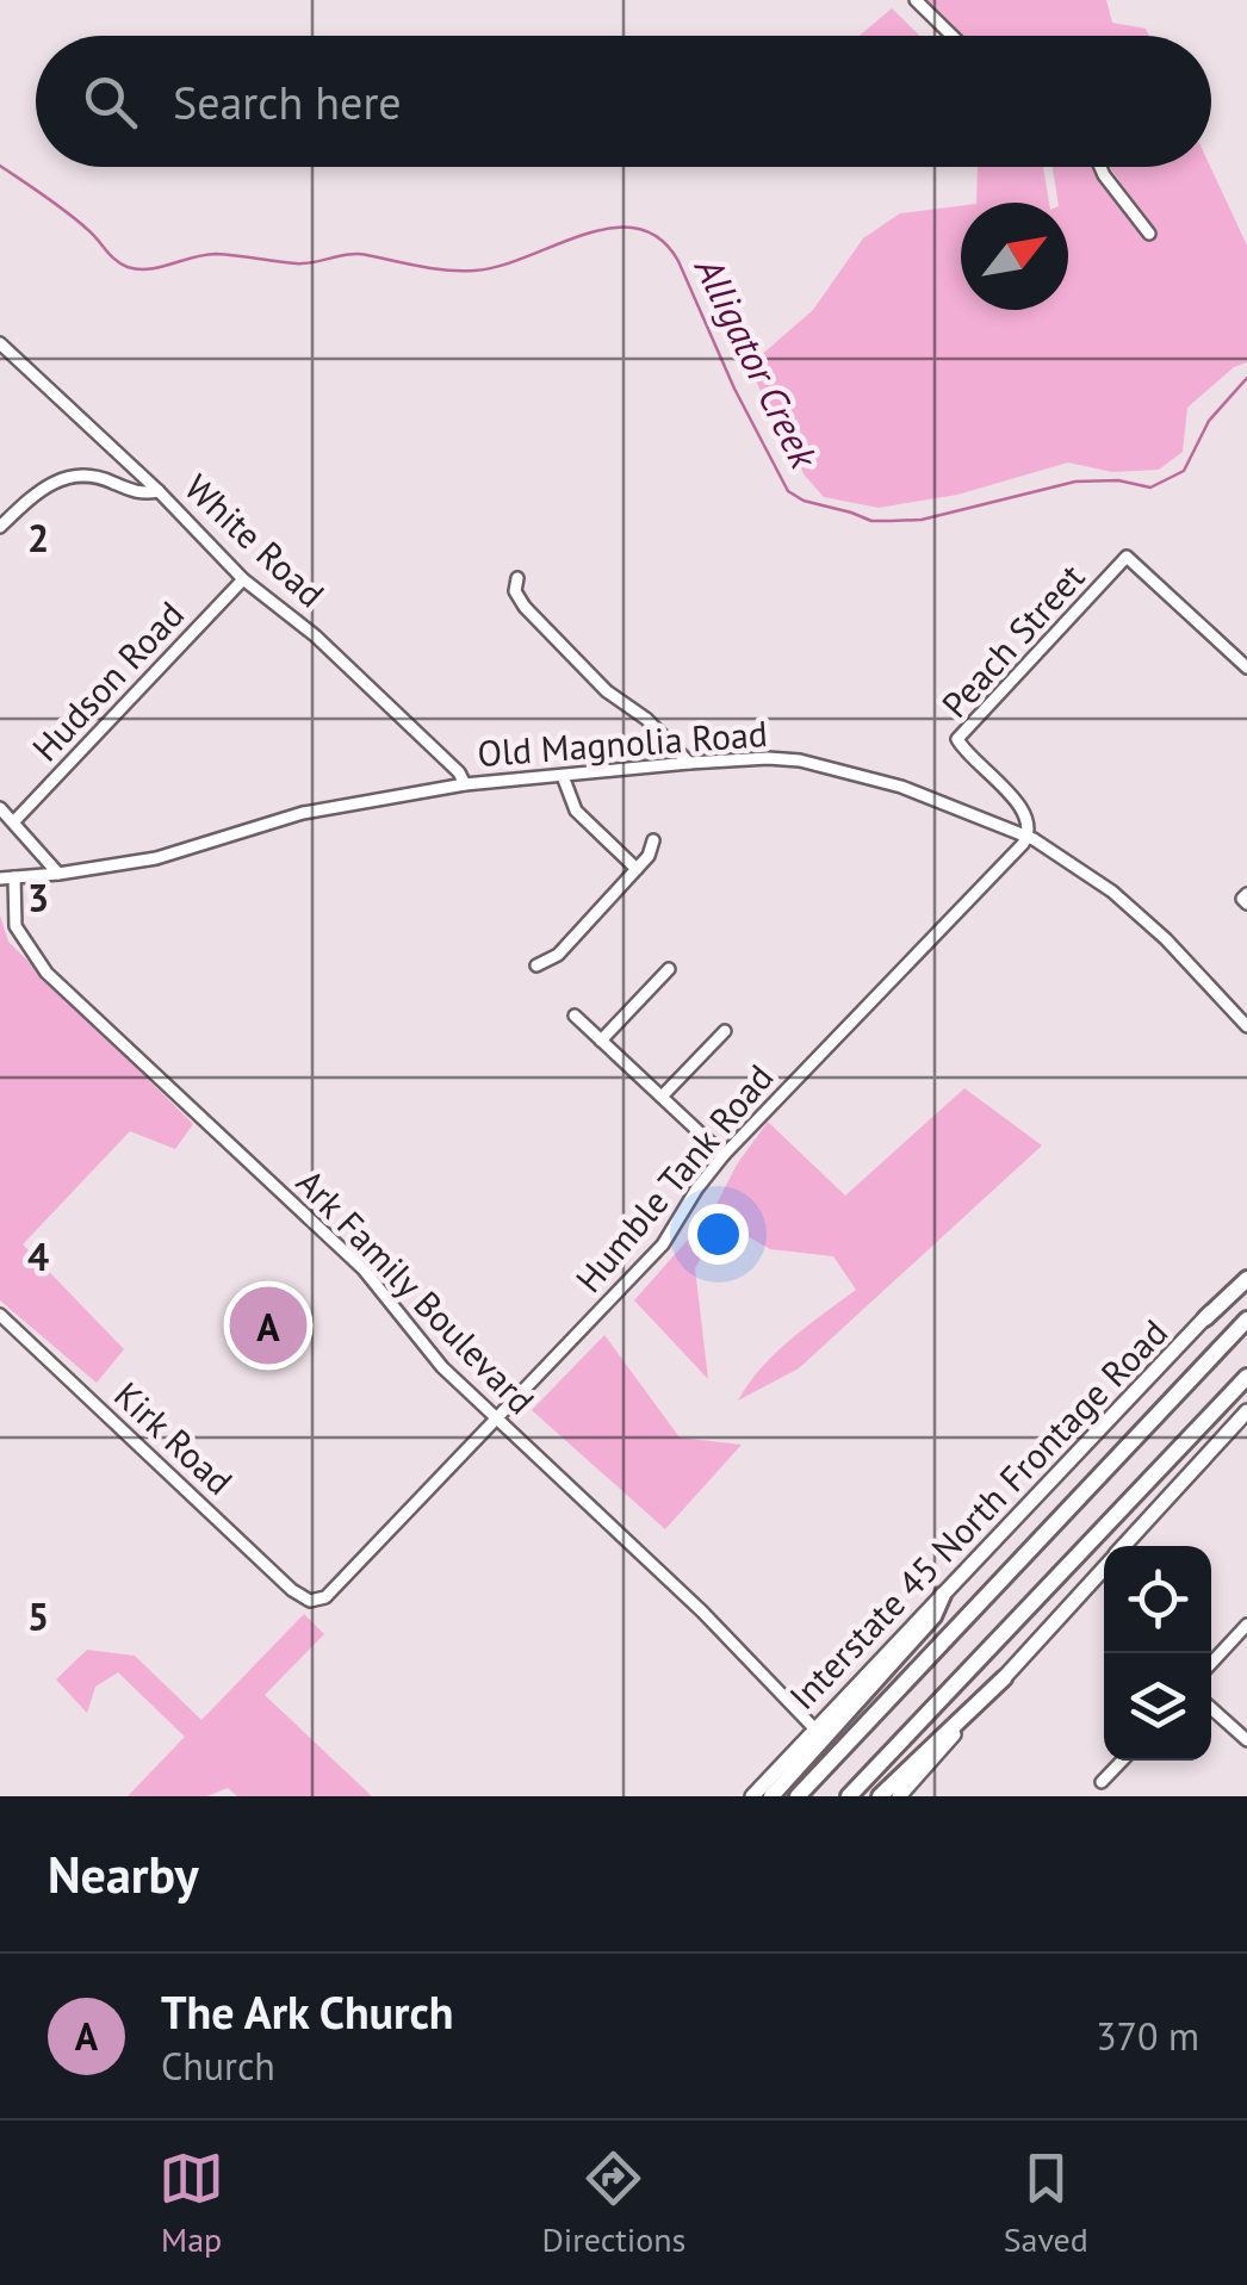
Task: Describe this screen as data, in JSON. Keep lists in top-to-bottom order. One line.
{"streets":{"main road":["Interstate 45 North Frontage Road"],"street":["White Road","Peach Street","Hudson Road","Old Magnolia Road","Humble Tank Road","Ark Family Boulevard","Kirk Road"]},"crossings":[["White Road","Hudson Road"],["White Road","Old Magnolia Road"],["Peach Street","Old Magnolia Road"],["Peach Street","Humble Tank Road"],["Old Magnolia Road","Humble Tank Road"],["Old Magnolia Road","Ark Family Boulevard"],["Humble Tank Road","Ark Family Boulevard"],["Humble Tank Road","Kirk Road"],["Ark Family Boulevard","Interstate 45 North Frontage Road"]],"water":["Alligator Creek"],"north":"top right","page":{"search":"Search here","pins":"A","heading":"Nearby","list":[{"mark":"A","name":"The Ark Church","note":"Church","value":"370 m"}],"nav":["Map","Directions","Saved"]},"grid":{"rows":["2","3","4","5"]}}
